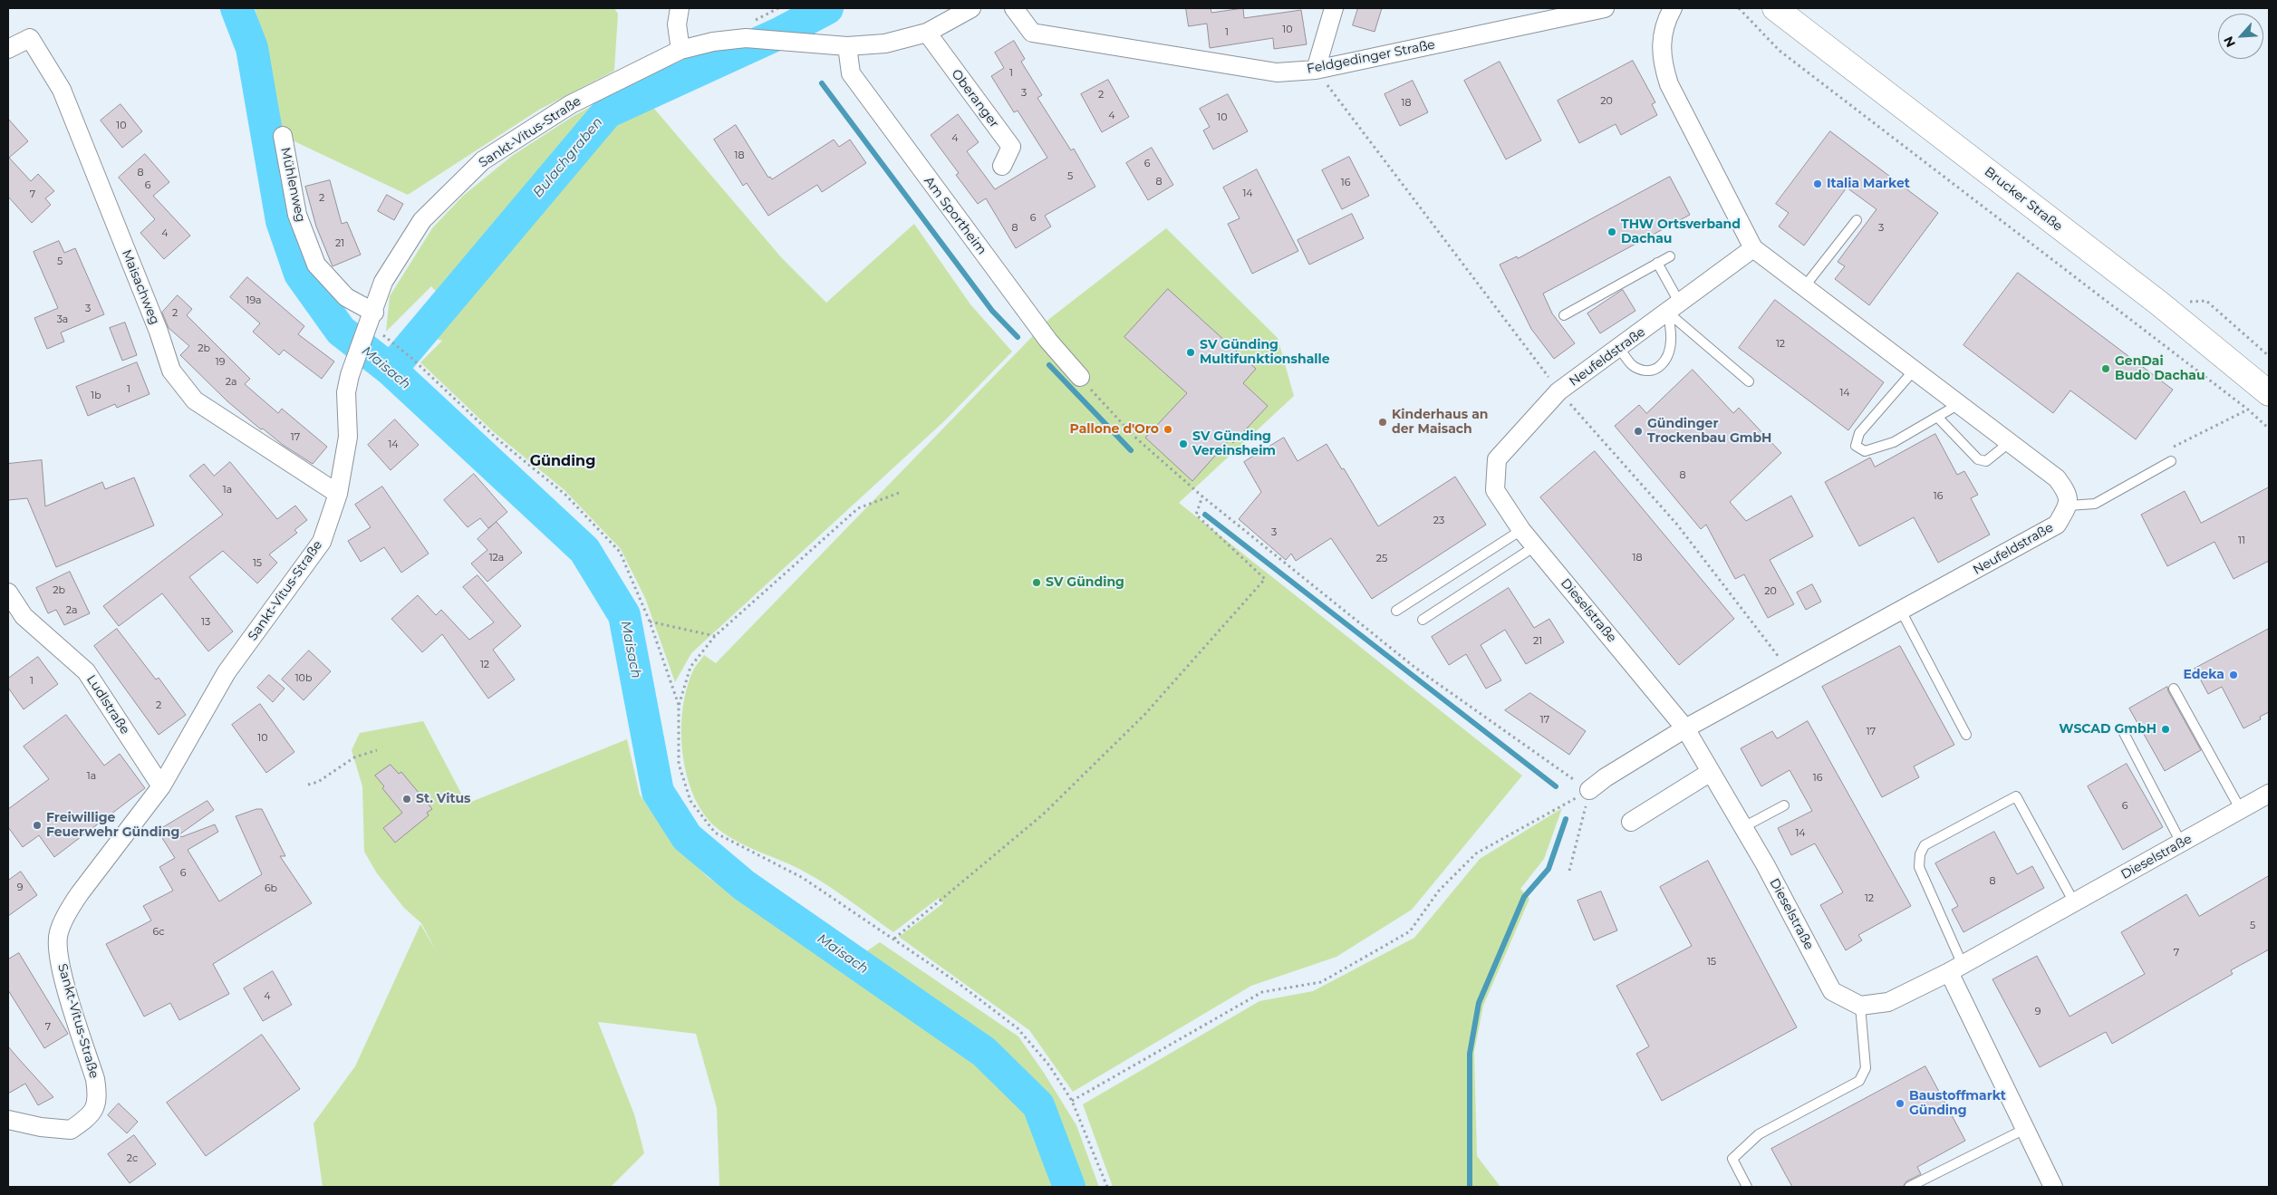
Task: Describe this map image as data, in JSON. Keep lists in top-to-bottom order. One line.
{"streets":{"main road":["Brucker Straße"],"street":["Feldgedinger Straße","Oberanger","Sankt-Vitus-Straße","Mühlenweg","Am Sportheim","Maisachweg","Neufeldstraße","Dieselstraße","Ludlstraße"]},"crossings":[["Oberanger","Sankt-Vitus-Straße"],["Sankt-Vitus-Straße","Mühlenweg"],["Sankt-Vitus-Straße","Am Sportheim"],["Sankt-Vitus-Straße","Maisachweg"],["Sankt-Vitus-Straße","Ludlstraße"],["Neufeldstraße","Dieselstraße"]],"districts":["Günding"],"water":["Bulachgraben","Maisach"],"places":["Italia Market","THW Ortsverband Dachau","SV Günding Multifunktionshalle","GenDai Budo Dachau","Kinderhaus an der Maisach","Pallone d'Oro","Gündinger Trockenbau GmbH","SV Günding Vereinsheim","SV Günding","Edeka","WSCAD GmbH","St. Vitus","Freiwillige Feuerwehr Günding","Baustoffmarkt Günding"],"house_numbers":["10","1","1","3","2","20","18","4","10","10","4","18","6","8","5","8","16","6","14","7","2","6","8","3","4","21","5","19a","3","2","3a","12","2b","19","2a","1","14","1b","17","14","8","1a","16","23","3","11","12a","18","25","15","2b","20","2a","13","21","12","10b","1","2","17","17","10","1a","16","6","14","6","8","9","6b","12","5","6c","7","15","4","9","7","2c"],"north":"bottom left"}
